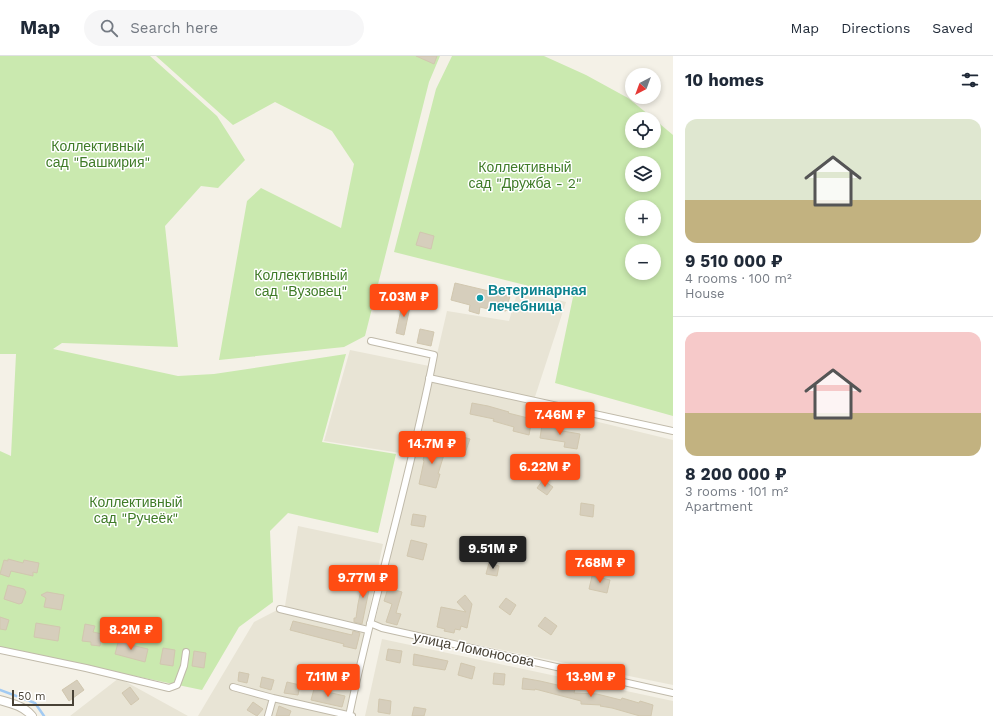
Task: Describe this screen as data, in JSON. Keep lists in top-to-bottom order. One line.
{"streets":{"street":["улица Ломоносова"]},"parks":["Коллективный сад \"Башкирия\"","Коллективный сад \"Дружба - 2\"","Коллективный сад \"Вузовец\"","Коллективный сад \"Ручеёк\""],"places":["Ветеринарная лечебница"],"scale_bar":"50 m","north":"bottom left","page":{"header":"Map","search":"Search here","nav":["Map","Directions","Saved"],"heading":"10 homes","map_buttons":["+","−"],"list":[{"name":"9 510 000 ₽","note":"4 rooms · 100 m² · House"},{"name":"8 200 000 ₽","note":"3 rooms · 101 m² · Apartment"}],"price":["7.03M ₽","7.46M ₽","14.7M ₽","6.22M ₽","9.51M ₽","7.68M ₽","9.77M ₽","8.2M ₽","7.11M ₽","13.9M ₽"],"scale":"50 m"}}
